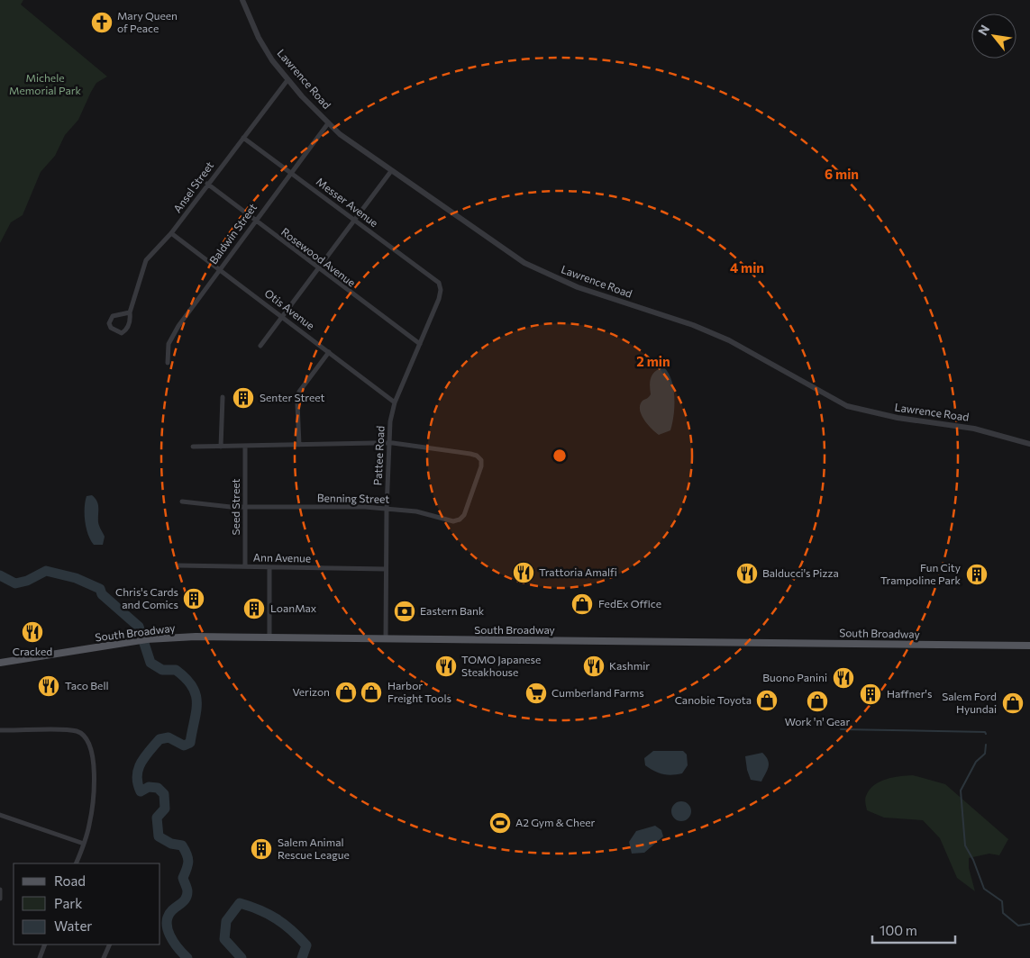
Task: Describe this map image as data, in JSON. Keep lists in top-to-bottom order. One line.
{"streets":{"main road":["South Broadway"],"street":["Lawrence Road","Ansel Street","Messer Avenue","Baldwin Street","Rosewood Avenue","Otis Avenue","Pattee Road","Benning Street","Seed Street","Ann Avenue"]},"crossings":[["Lawrence Road","Ansel Street"],["Lawrence Road","Baldwin Street"],["Ansel Street","Messer Avenue"],["Ansel Street","Rosewood Avenue"],["Ansel Street","Otis Avenue"],["Messer Avenue","Baldwin Street"],["Messer Avenue","Pattee Road"],["Baldwin Street","Rosewood Avenue"],["Baldwin Street","Otis Avenue"],["Rosewood Avenue","Pattee Road"],["Otis Avenue","Pattee Road"],["Pattee Road","Benning Street"],["Pattee Road","Ann Avenue"],["Pattee Road","South Broadway"],["Benning Street","Seed Street"],["Seed Street","Ann Avenue"]],"parks":["Michele Memorial Park"],"places":{"church":["Mary Queen of Peace"],"building":["Senter Street","Fun City Trampoline Park","Chris's Cards and Comics","LoanMax","Haffner's","Salem Animal Rescue League"],"restaurant":["Trattoria Amalfi","Balducci's Pizza","Cracked","TOMO Japanese Steakhouse","Kashmir","Buono Panini","Taco Bell"],"shop":["FedEx Office","Verizon","Harbor Freight Tools","Canobie Toyota","Work 'n' Gear","Salem Ford Hyundai"],"bank":["Eastern Bank"],"supermarket":["Cumberland Farms"],"sports":["A2 Gym & Cheer"]},"legend":["Road","Park","Water"],"scale_bar":"100 m","north":"top left","rings":["6 min","4 min","2 min"]}
